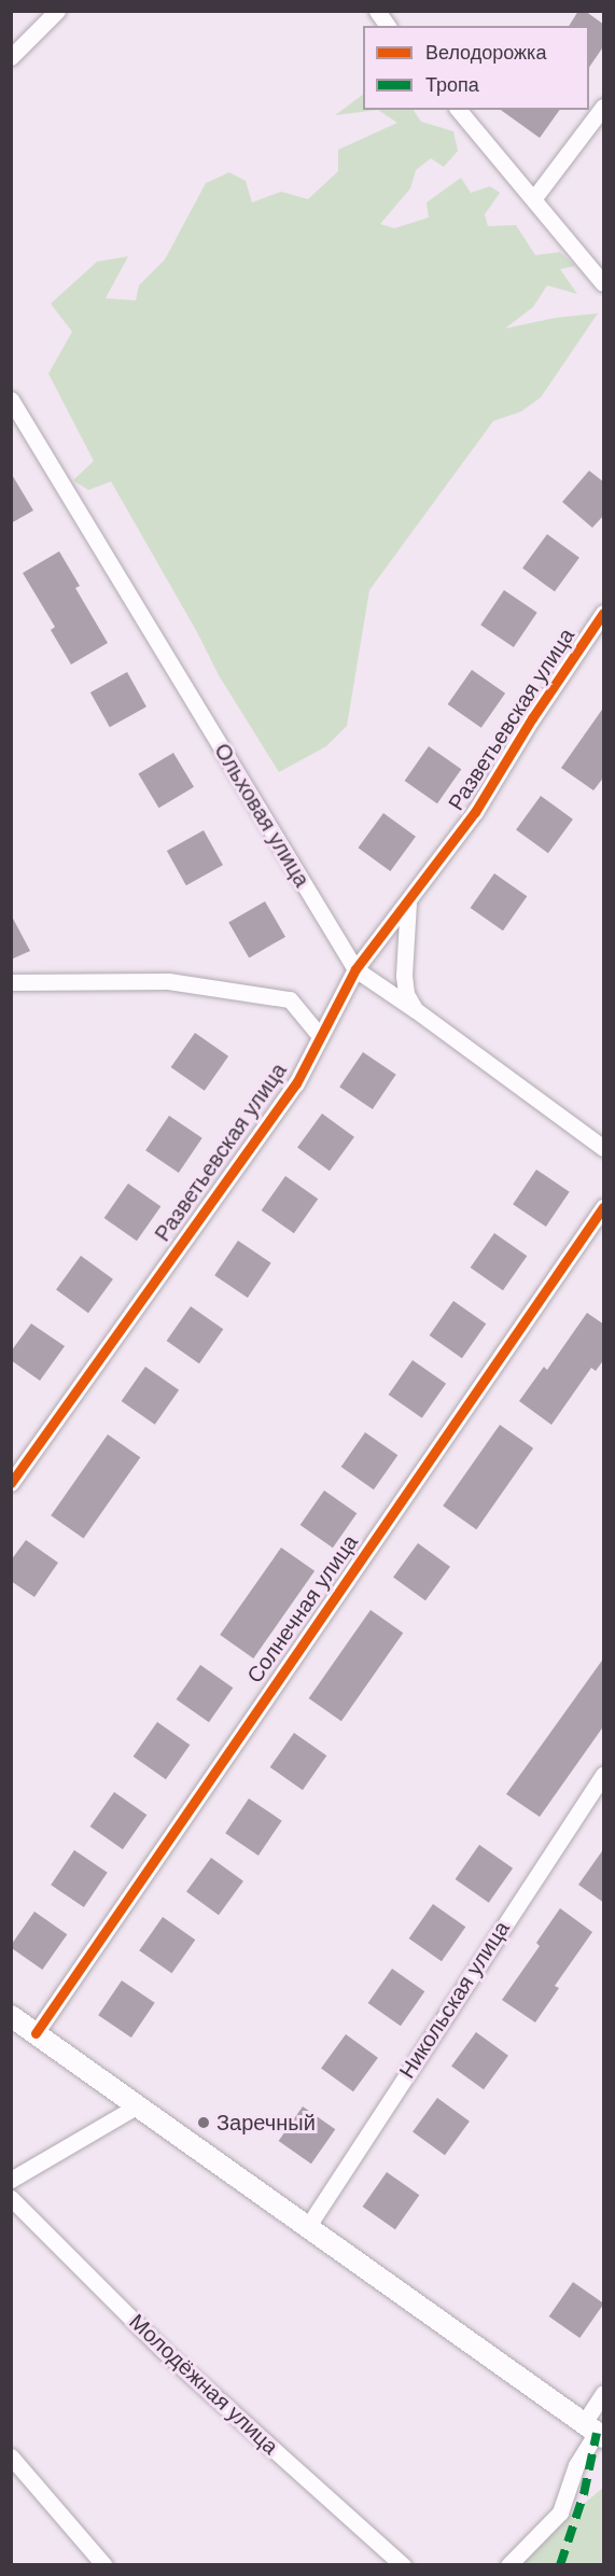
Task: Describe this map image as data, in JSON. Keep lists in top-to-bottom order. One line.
{"streets":{"street":["Разветьевская улица","Ольховая улица","Солнечная улица","Никольская улица","Молодёжная улица"]},"crossings":[["Разветьевская улица","Ольховая улица"]],"places":["Заречный"],"legend":["Велодорожка","Тропа"]}
